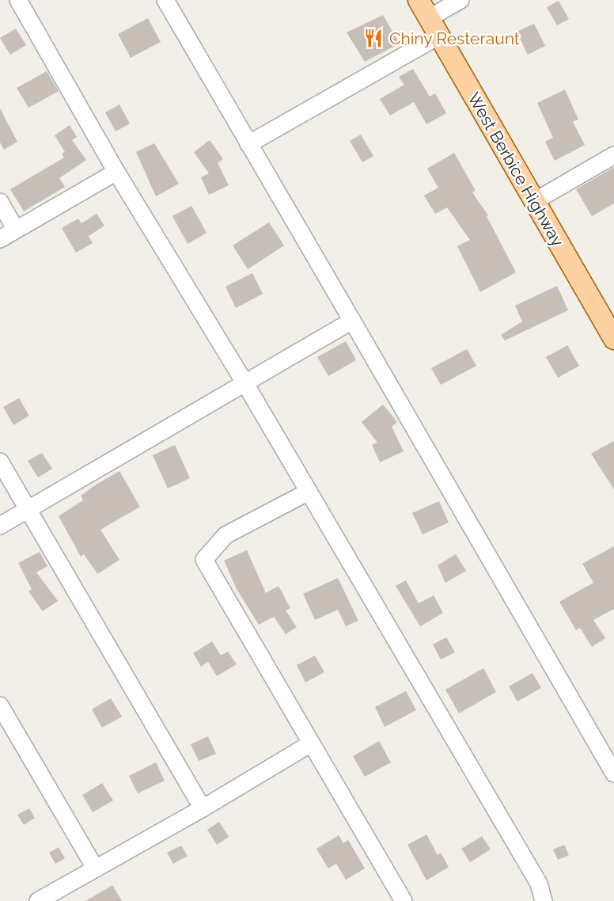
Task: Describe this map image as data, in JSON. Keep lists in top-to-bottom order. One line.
{"streets":{"main road":["West Berbice Highway"]},"places":{"restaurant":["Chiny Resteraunt"]}}
